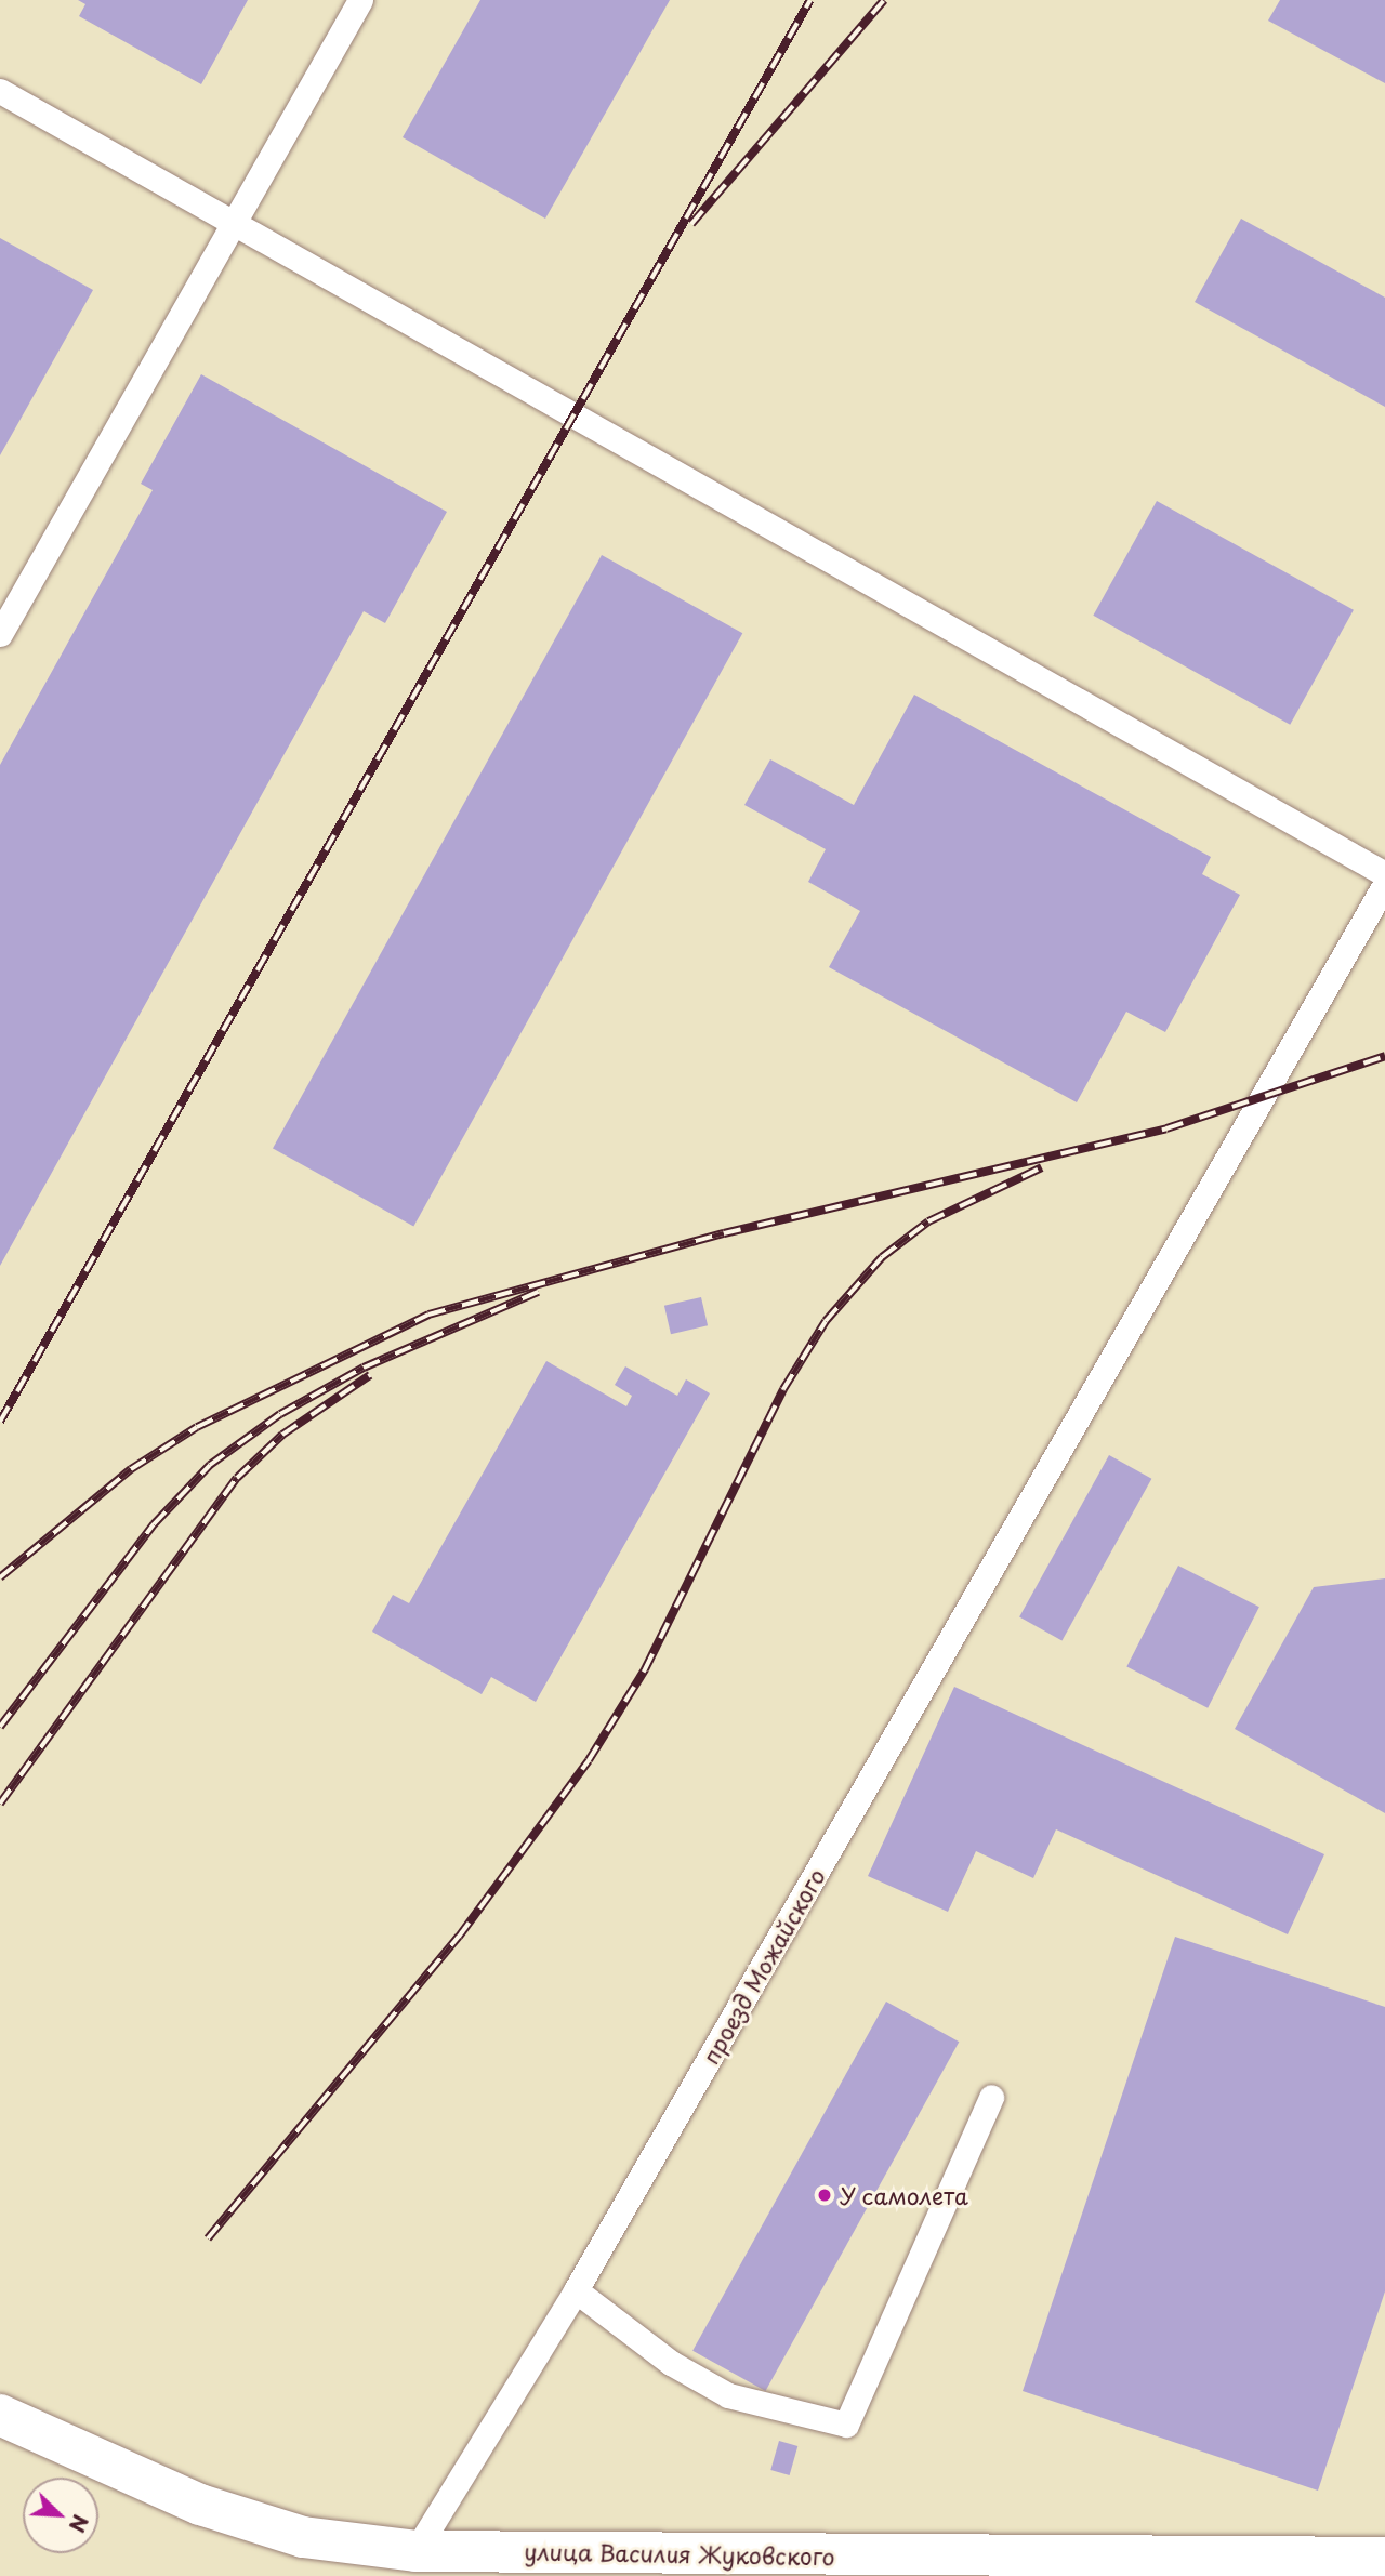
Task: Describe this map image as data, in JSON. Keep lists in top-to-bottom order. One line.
{"streets":{"street":["улица Василия Жуковского"],"lane":["проезд Можайского"]},"crossings":[["проезд Можайского","улица Василия Жуковского"]],"places":["У самолета"],"north":"bottom right"}
